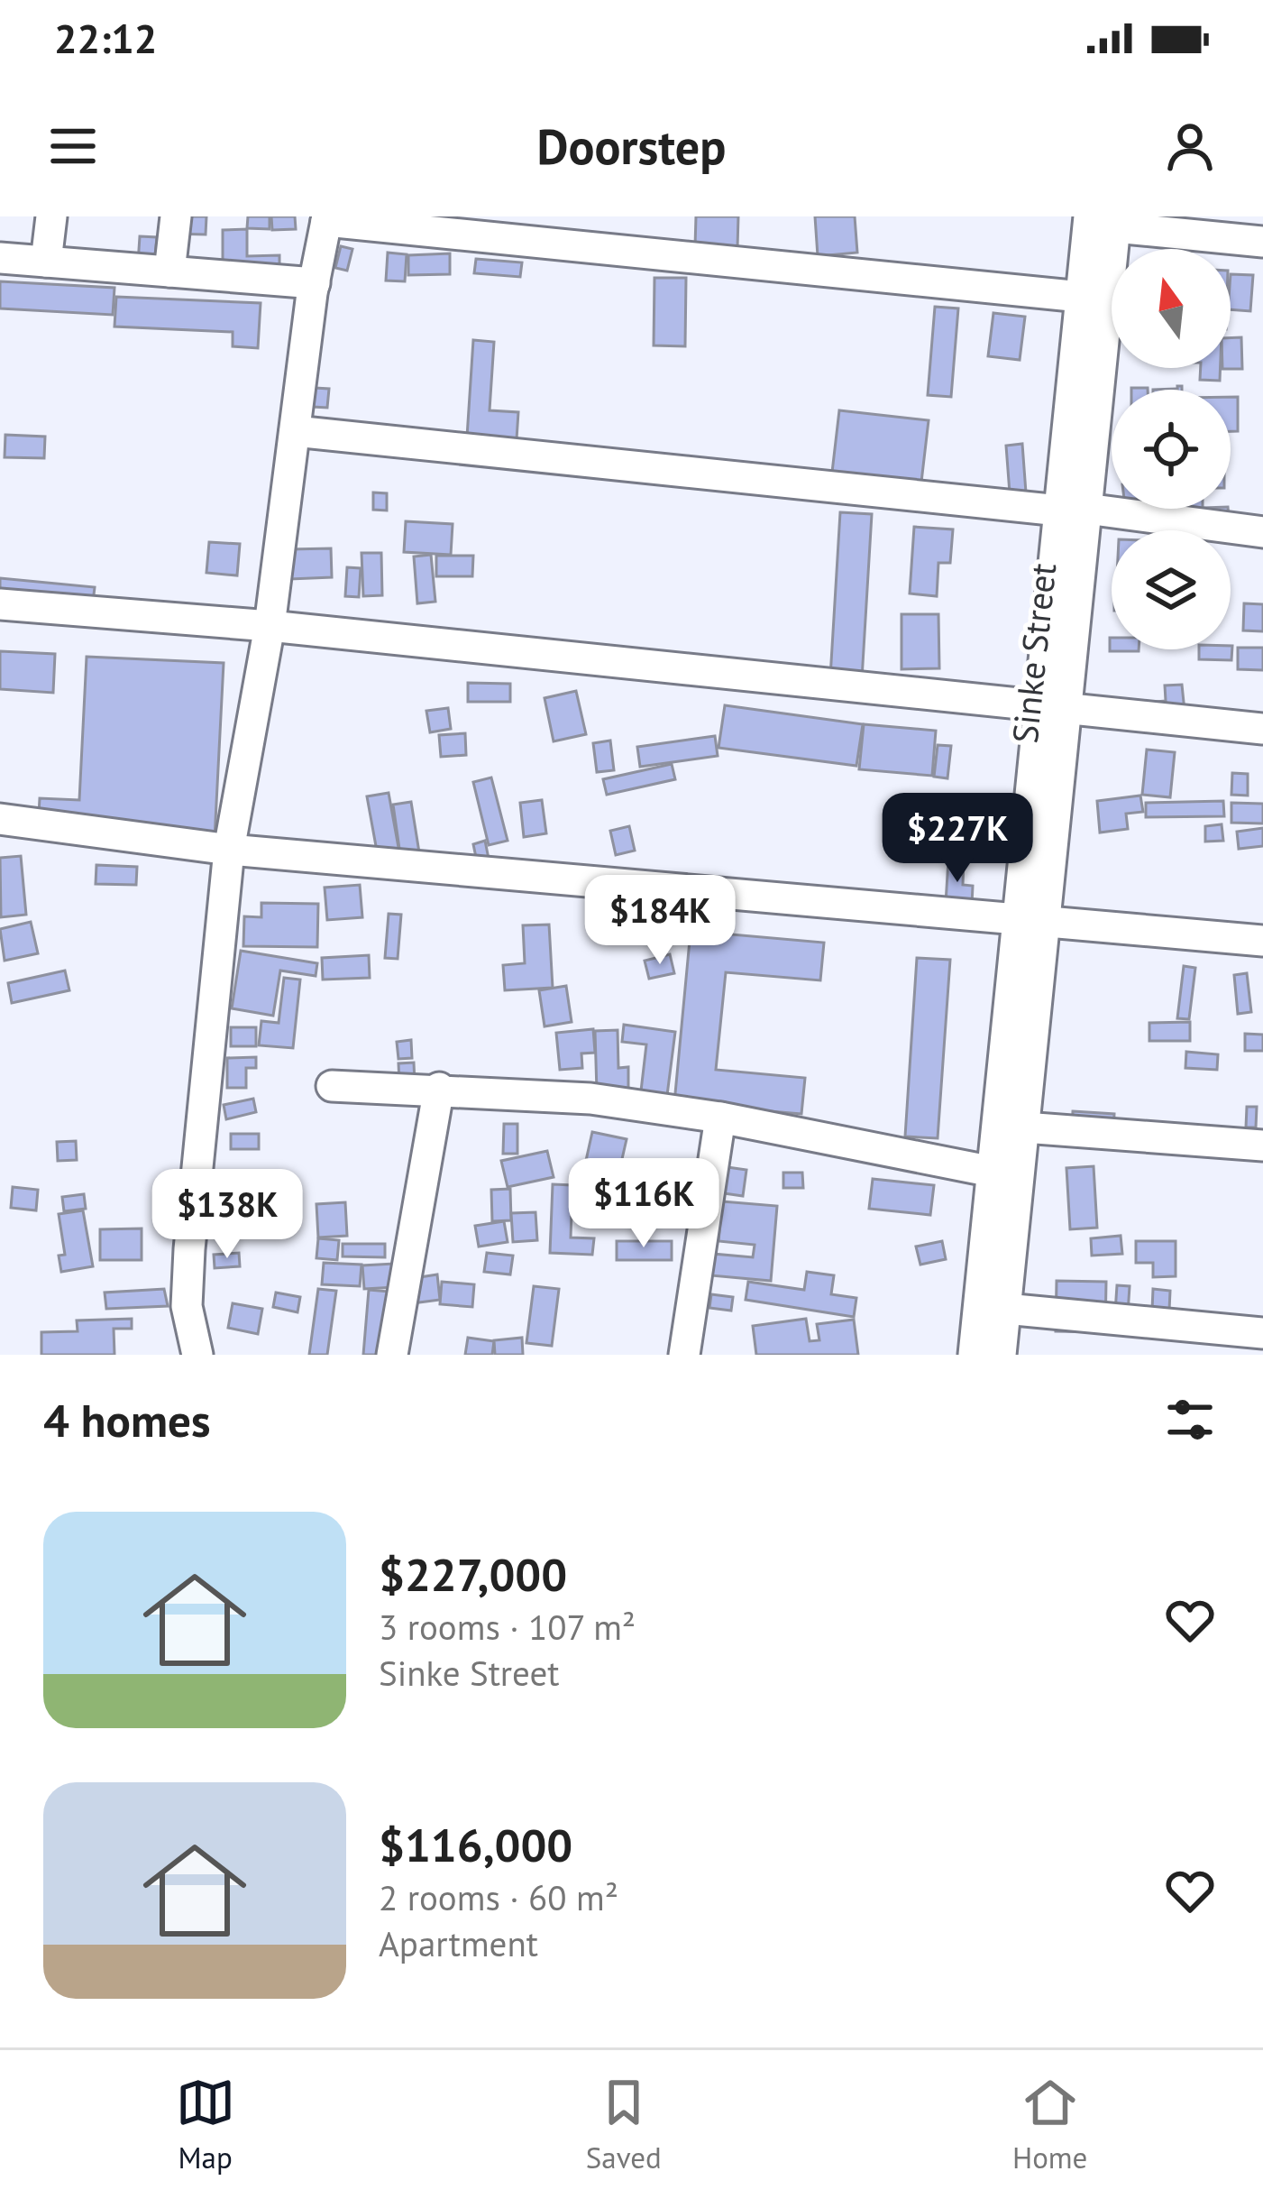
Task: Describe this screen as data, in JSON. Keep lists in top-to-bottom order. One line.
{"streets":{"street":["Sinke Street"]},"north":"top","page":{"status":"22:12","header":"Doorstep","price":["$227K","$184K","$116K","$138K"],"heading":"4 homes","list":[{"name":"$227,000","note":"3 rooms · 107 m² · Sinke Street"},{"name":"$116,000","note":"2 rooms · 60 m² · Apartment"}],"tabs":["Map","Saved","Home"]}}
